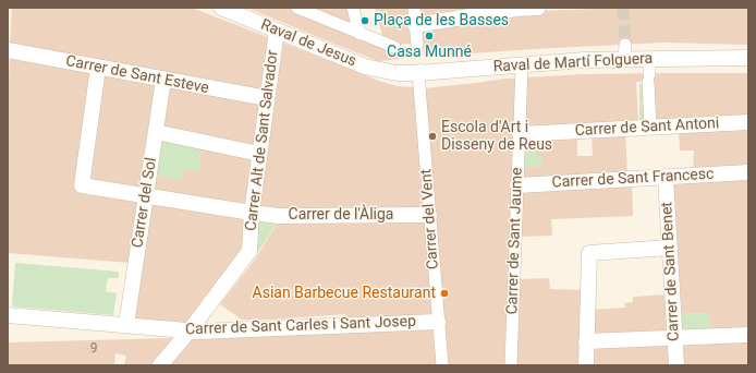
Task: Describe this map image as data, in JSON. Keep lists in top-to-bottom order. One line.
{"streets":{"street":["Raval de Jesus","Raval de Martí Folguera","Carrer de Sant Esteve","Carrer de Sant Antoni","Carrer Alt de Sant Salvador","Carrer de Sant Francesc","Carrer del Sol","Carrer de l'Àliga","Carrer del Vent","Carrer de Sant Jaume","Carrer de Sant Benet","Carrer de Sant Carles i Sant Josep"]},"crossings":[["Raval de Jesus","Raval de Martí Folguera"],["Raval de Jesus","Carrer Alt de Sant Salvador"],["Raval de Martí Folguera","Carrer del Vent"],["Raval de Martí Folguera","Carrer de Sant Jaume"],["Carrer de Sant Esteve","Carrer Alt de Sant Salvador"],["Carrer de Sant Esteve","Carrer del Sol"],["Carrer de Sant Esteve","Carrer de l'Àliga"],["Carrer de Sant Antoni","Carrer de Sant Jaume"],["Carrer Alt de Sant Salvador","Carrer de l'Àliga"],["Carrer Alt de Sant Salvador","Carrer de Sant Carles i Sant Josep"],["Carrer de Sant Francesc","Carrer de Sant Jaume"],["Carrer de Sant Francesc","Carrer de Sant Benet"],["Carrer del Sol","Carrer de l'Àliga"],["Carrer del Sol","Carrer de Sant Carles i Sant Josep"],["Carrer de l'Àliga","Carrer del Vent"],["Carrer del Vent","Carrer de Sant Carles i Sant Josep"]],"places":["Plaça de les Basses","Casa Munné","Escola d'Art i Disseny de Reus","Asian Barbecue Restaurant"],"house_numbers":["9"]}
